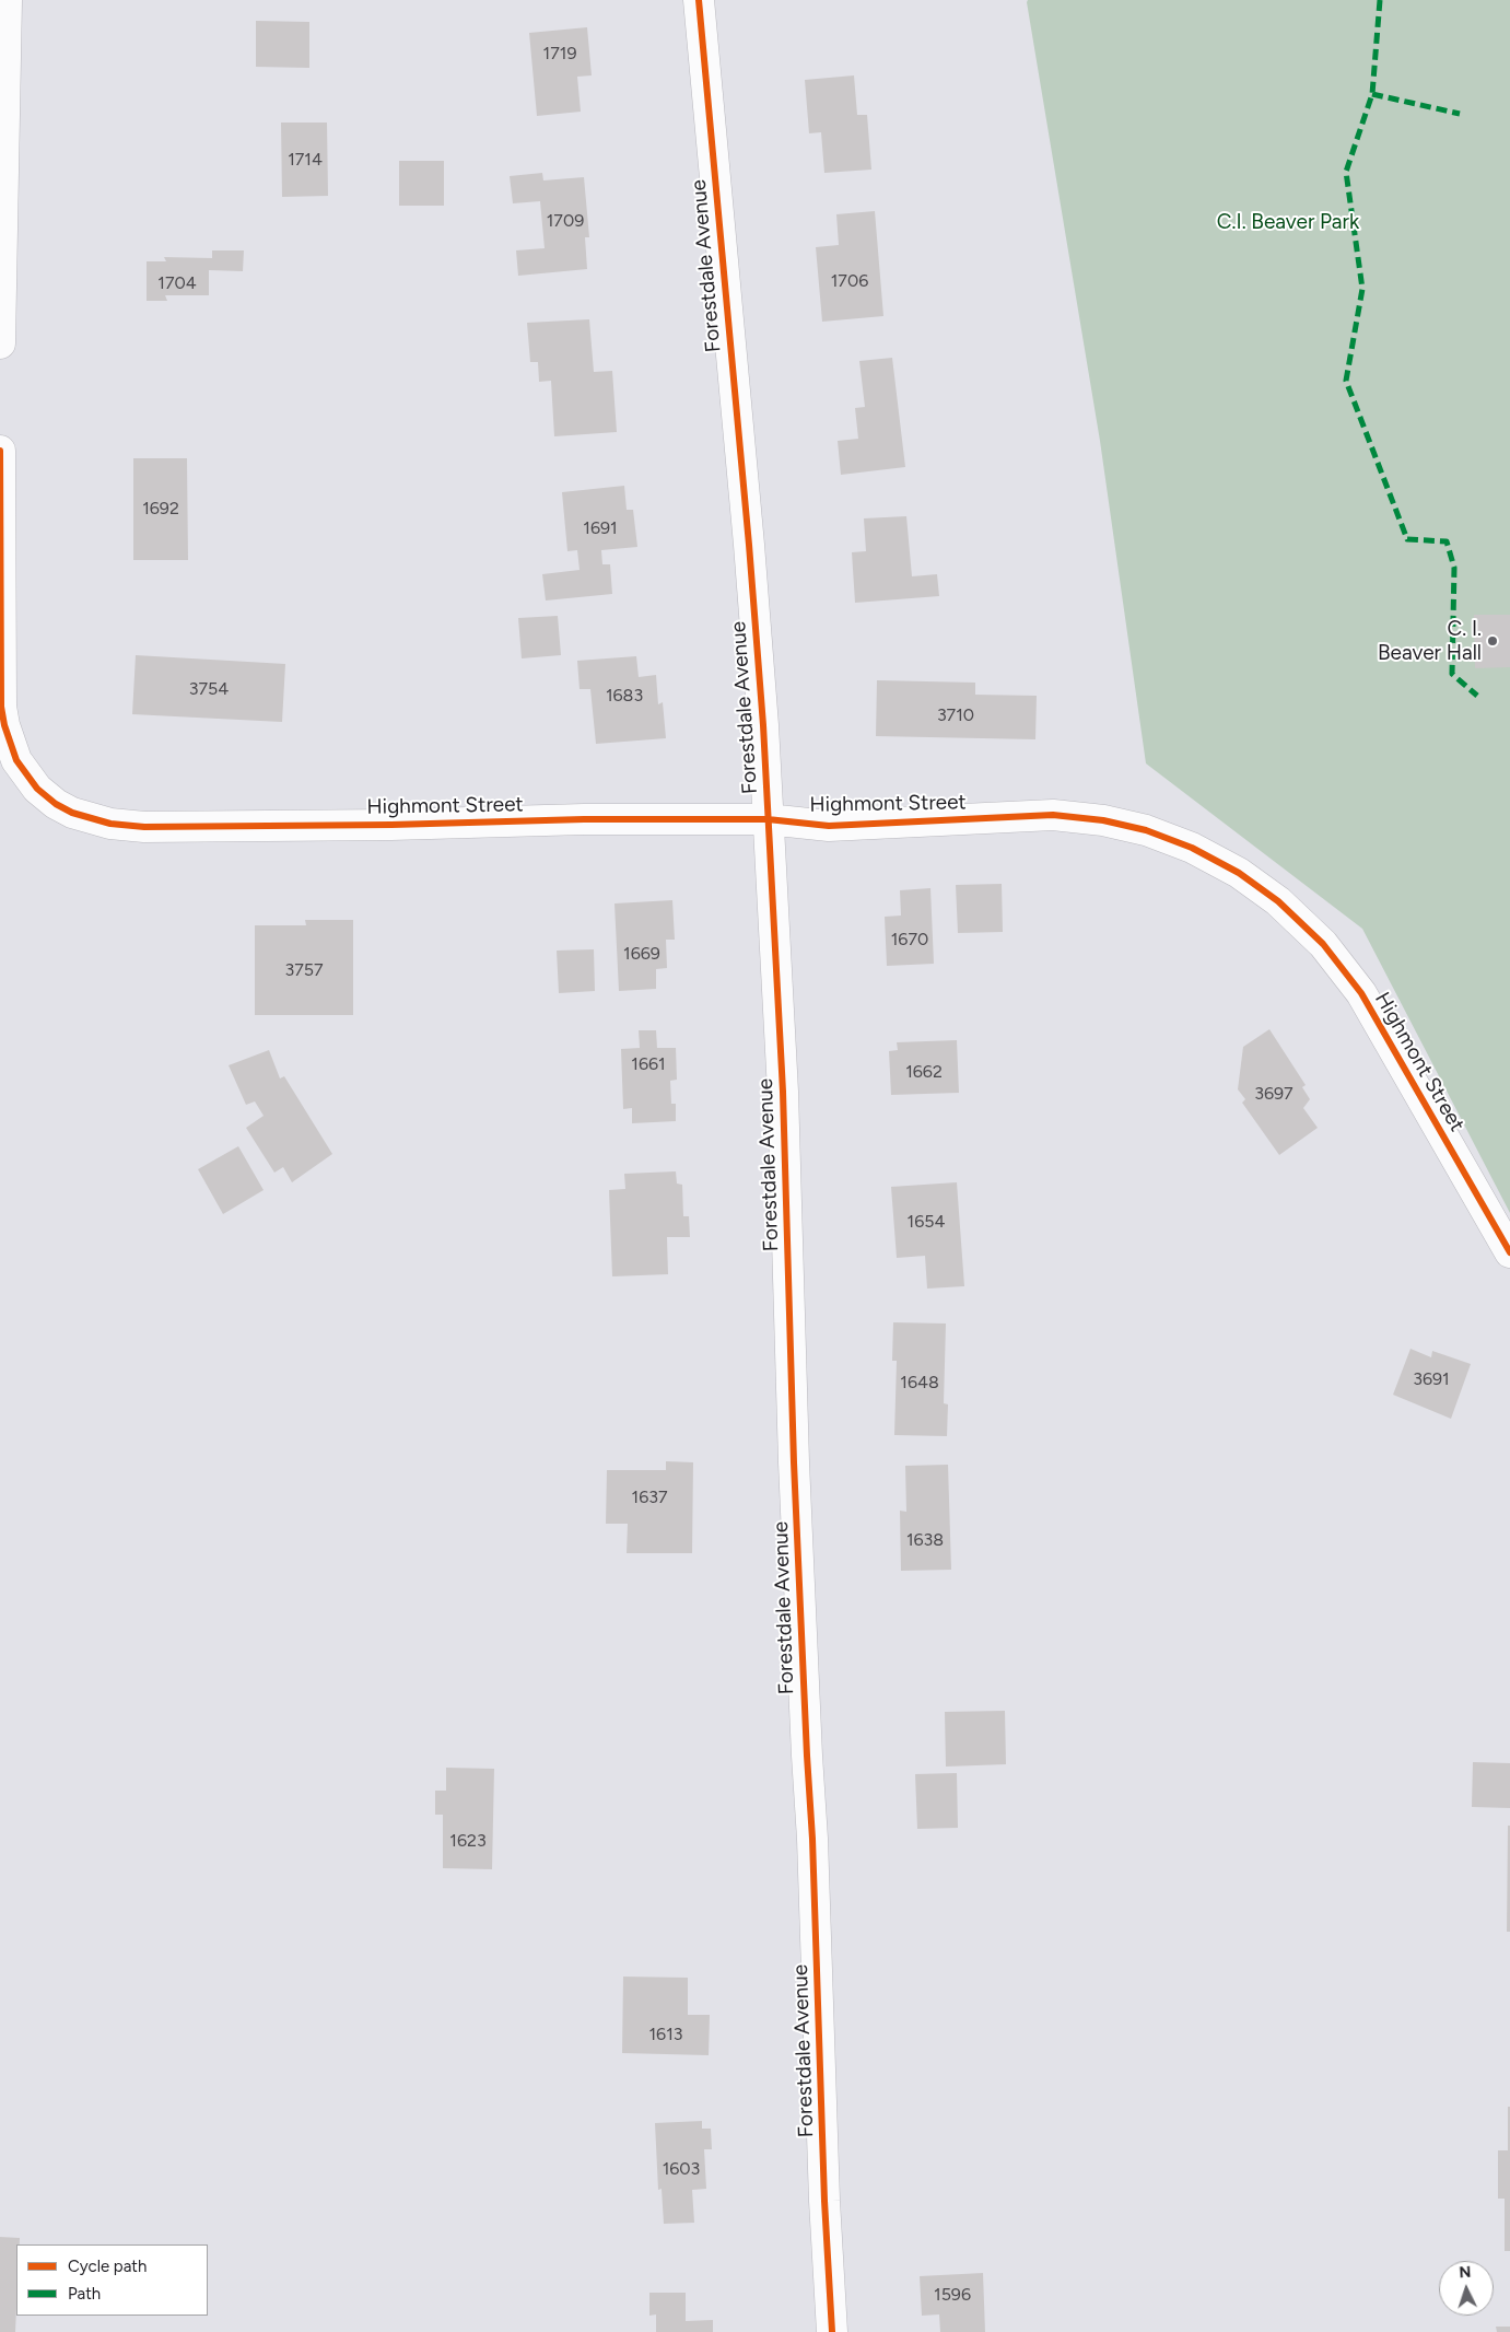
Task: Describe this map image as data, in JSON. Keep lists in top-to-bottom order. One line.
{"streets":{"street":["Forestdale Avenue","Highmont Street"]},"crossings":[["Forestdale Avenue","Highmont Street"]],"parks":["C.I. Beaver Park"],"places":["C. I. Beaver Hall"],"house_numbers":["1719","1714","1709","1706","1704","1692","1691","3754","1683","3710","1670","1669","3757","1661","1662","3697","1654","3691","1648","1637","1638","1623","1613","1603","1596"],"legend":["Cycle path","Path"],"north":"top"}
